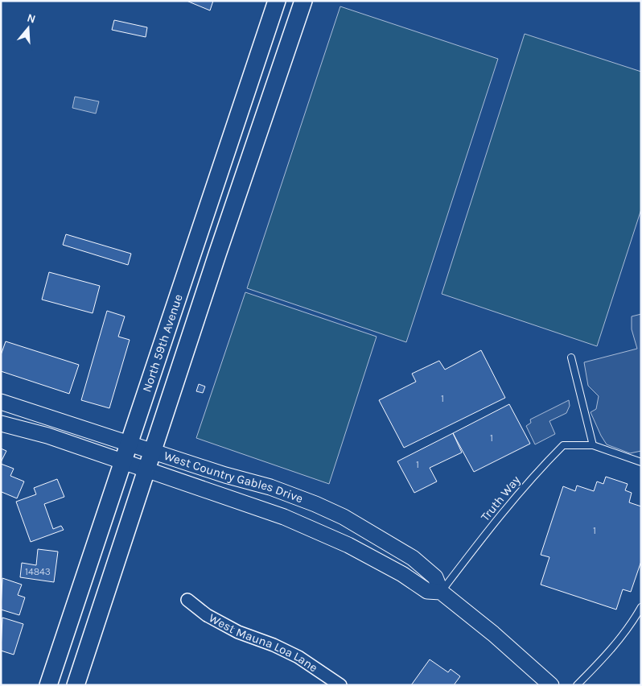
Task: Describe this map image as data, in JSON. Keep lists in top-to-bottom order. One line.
{"streets":{"main road":["North 59th Avenue"],"street":["West Country Gables Drive","West Mauna Loa Lane"],"lane":["Truth Way"]},"crossings":[["North 59th Avenue","West Country Gables Drive"],["West Country Gables Drive","Truth Way"]],"house_numbers":["1","1","1","1","14843"],"north":"top"}
